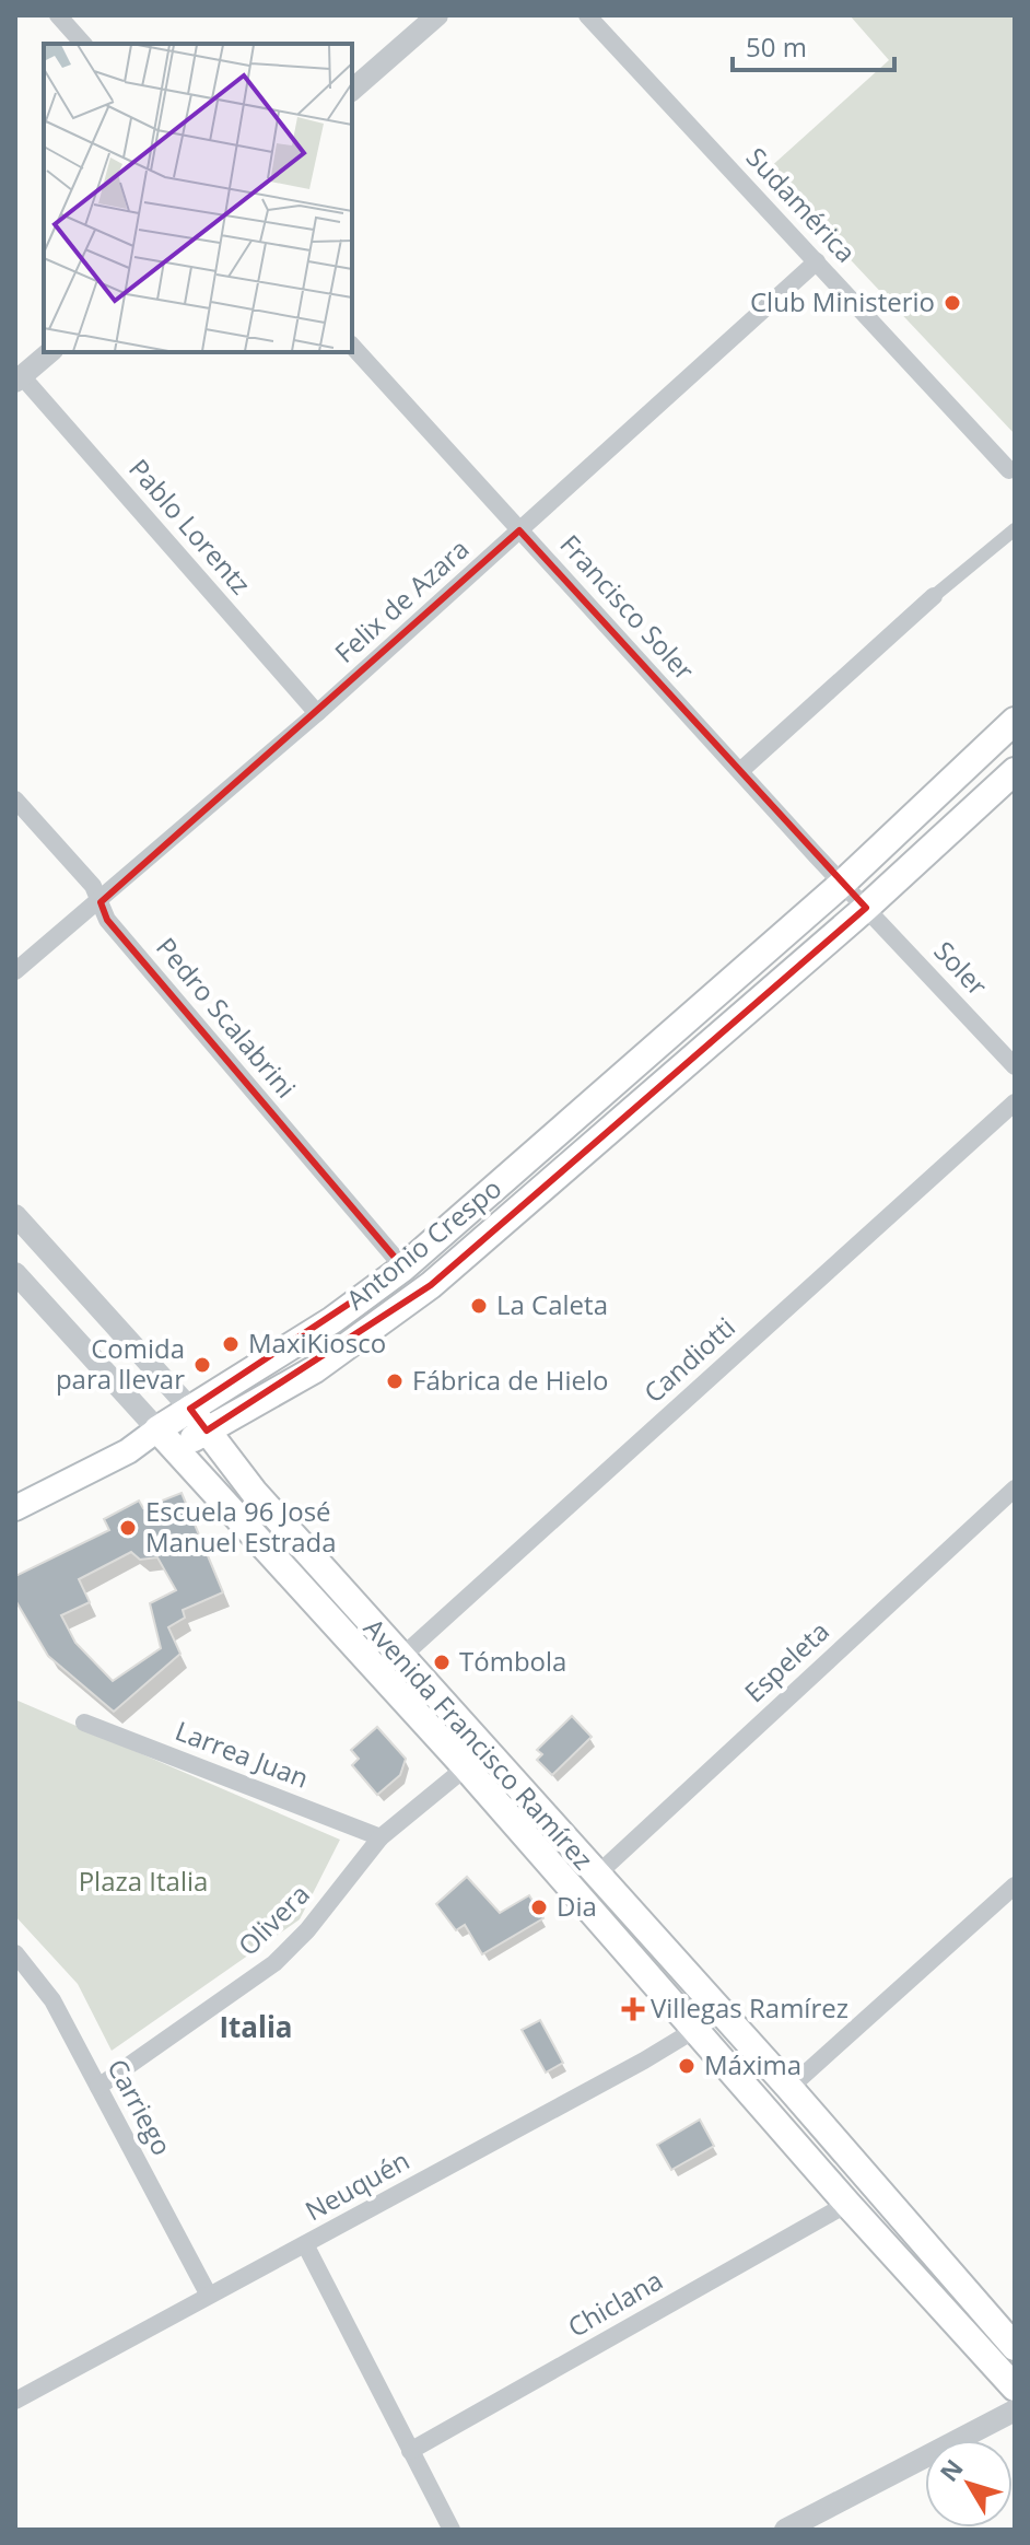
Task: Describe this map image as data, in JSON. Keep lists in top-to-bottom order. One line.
{"streets":{"main road":["Antonio Crespo","Avenida Francisco Ramírez"],"street":["Sudamérica","Pablo Lorentz","Felix de Azara","Francisco Soler","Soler","Pedro Scalabrini","Candiotti","Espeleta","Larrea Juan","Olivera","Carriego","Neuquén","Chiclana"]},"crossings":[["Sudamérica","Felix de Azara"],["Pablo Lorentz","Felix de Azara"],["Felix de Azara","Francisco Soler"],["Felix de Azara","Pedro Scalabrini"],["Francisco Soler","Soler"],["Francisco Soler","Antonio Crespo"],["Soler","Antonio Crespo"],["Pedro Scalabrini","Antonio Crespo"],["Antonio Crespo","Avenida Francisco Ramírez"],["Candiotti","Avenida Francisco Ramírez"],["Espeleta","Avenida Francisco Ramírez"],["Avenida Francisco Ramírez","Olivera"],["Avenida Francisco Ramírez","Neuquén"],["Avenida Francisco Ramírez","Chiclana"],["Larrea Juan","Olivera"],["Olivera","Carriego"],["Carriego","Neuquén"]],"districts":["Italia"],"parks":["Plaza Italia"],"places":{"other":["Club Ministerio","La Caleta","MaxiKiosco","Comida para llevar","Fábrica de Hielo","Escuela 96 José Manuel Estrada","Tómbola","Dia","Máxima"],"health":["Villegas Ramírez"]},"scale_bar":"50 m","north":"top left"}
